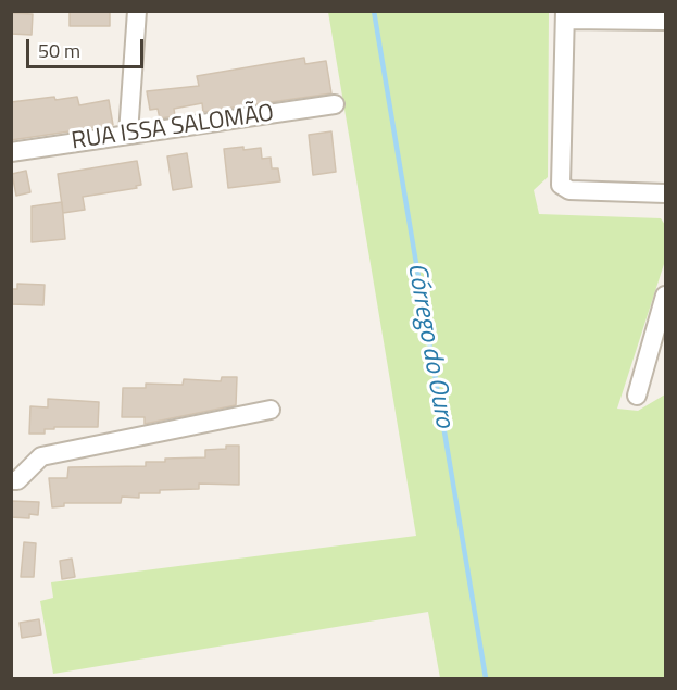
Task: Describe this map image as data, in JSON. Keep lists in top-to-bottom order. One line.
{"streets":{"street":["RUA ISSA SALOMÃO"]},"water":["Córrego do Ouro"],"scale_bar":"50 m"}
